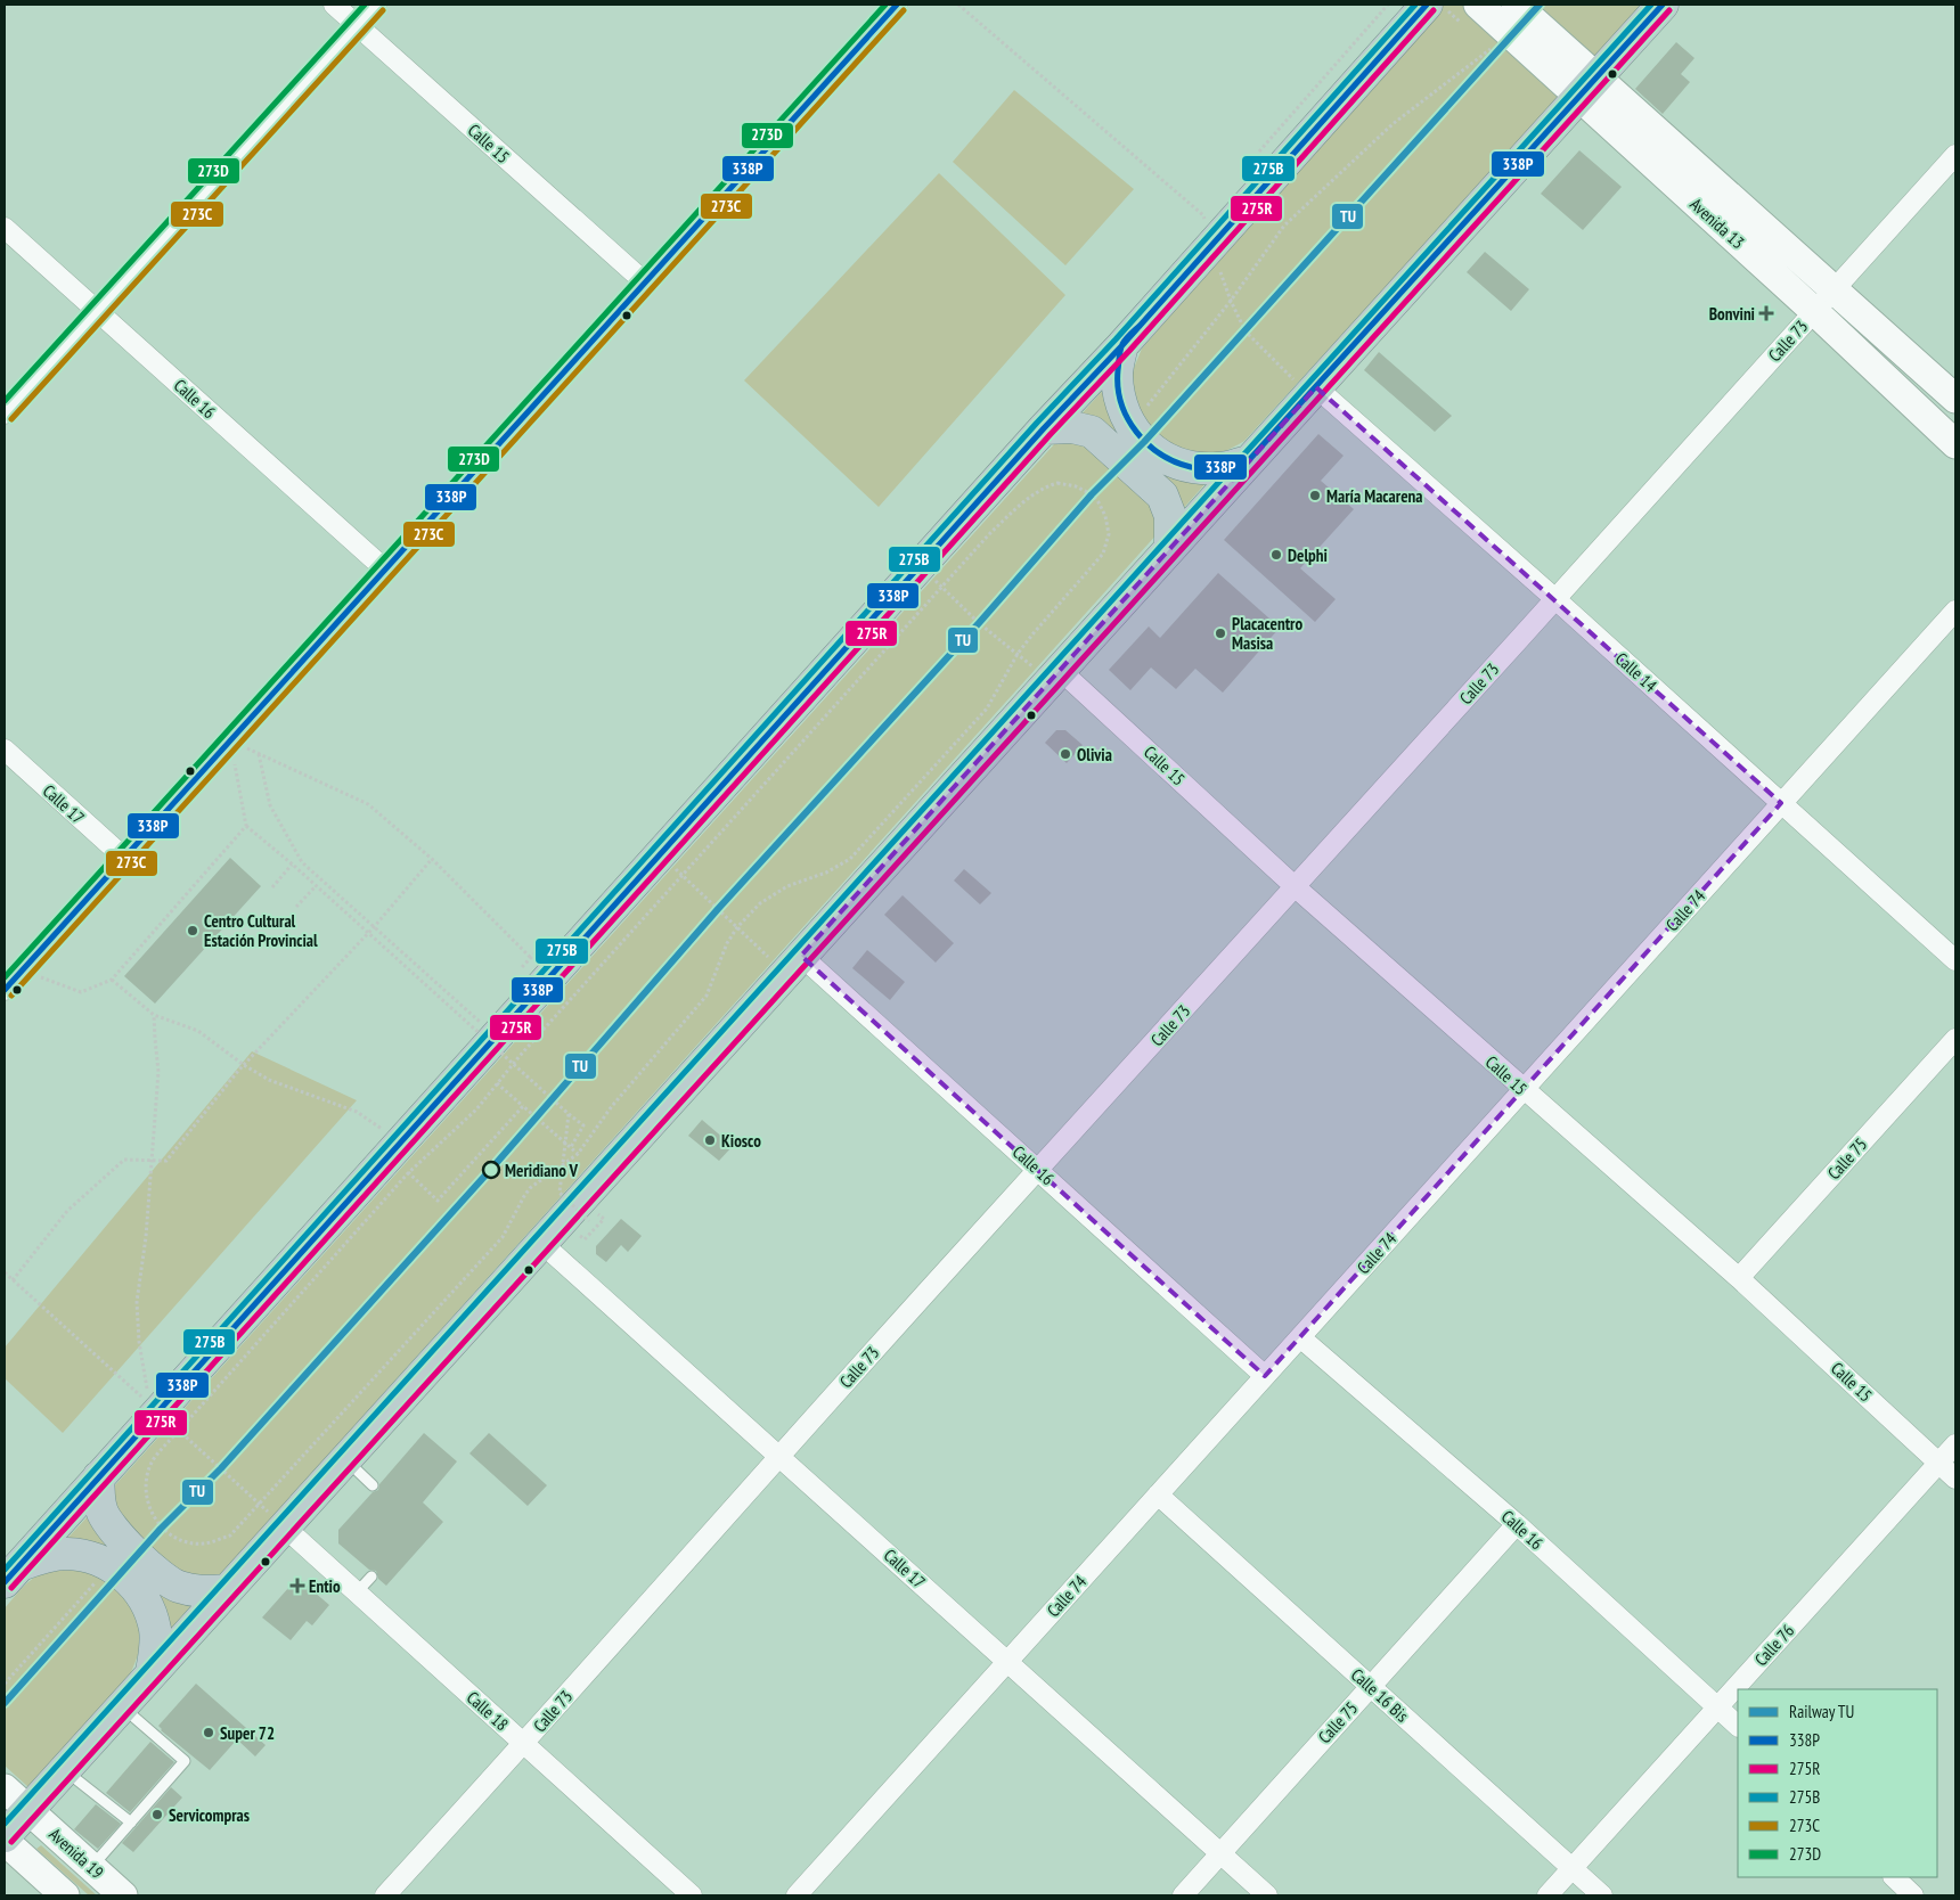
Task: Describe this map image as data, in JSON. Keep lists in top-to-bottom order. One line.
{"streets":{"street":["Calle 15","Avenida 13","Calle 73","Calle 16","Calle 14","Calle 17","Calle 74","Calle 75","Calle 76","Calle 16 Bis","Calle 18","Avenida 19"]},"crossings":[["Calle 15","Calle 73"],["Calle 15","Calle 74"],["Calle 15","Calle 75"],["Calle 15","Calle 76"],["Avenida 13","Calle 73"],["Calle 73","Calle 16"],["Calle 73","Calle 14"],["Calle 73","Calle 17"],["Calle 73","Calle 18"],["Calle 16","Calle 74"],["Calle 16","Calle 75"],["Calle 16","Calle 76"],["Calle 14","Calle 74"],["Calle 17","Calle 74"],["Calle 17","Calle 75"],["Calle 74","Calle 16 Bis"],["Calle 75","Calle 16 Bis"],["Calle 76","Calle 16 Bis"]],"places":{"health":["Bonvini","Entio"],"other":["María Macarena","Delphi","Placacentro Masisa","Olivia","Centro Cultural Estación Provincial","Kiosco","Meridiano V","Super 72","Servicompras"]},"lines":["rail line TU","transit line 338P","transit line 275B","transit line 273D","transit line 275R","transit line 273C"],"legend":["Railway TU","338P","275R","275B","273C","273D"]}
